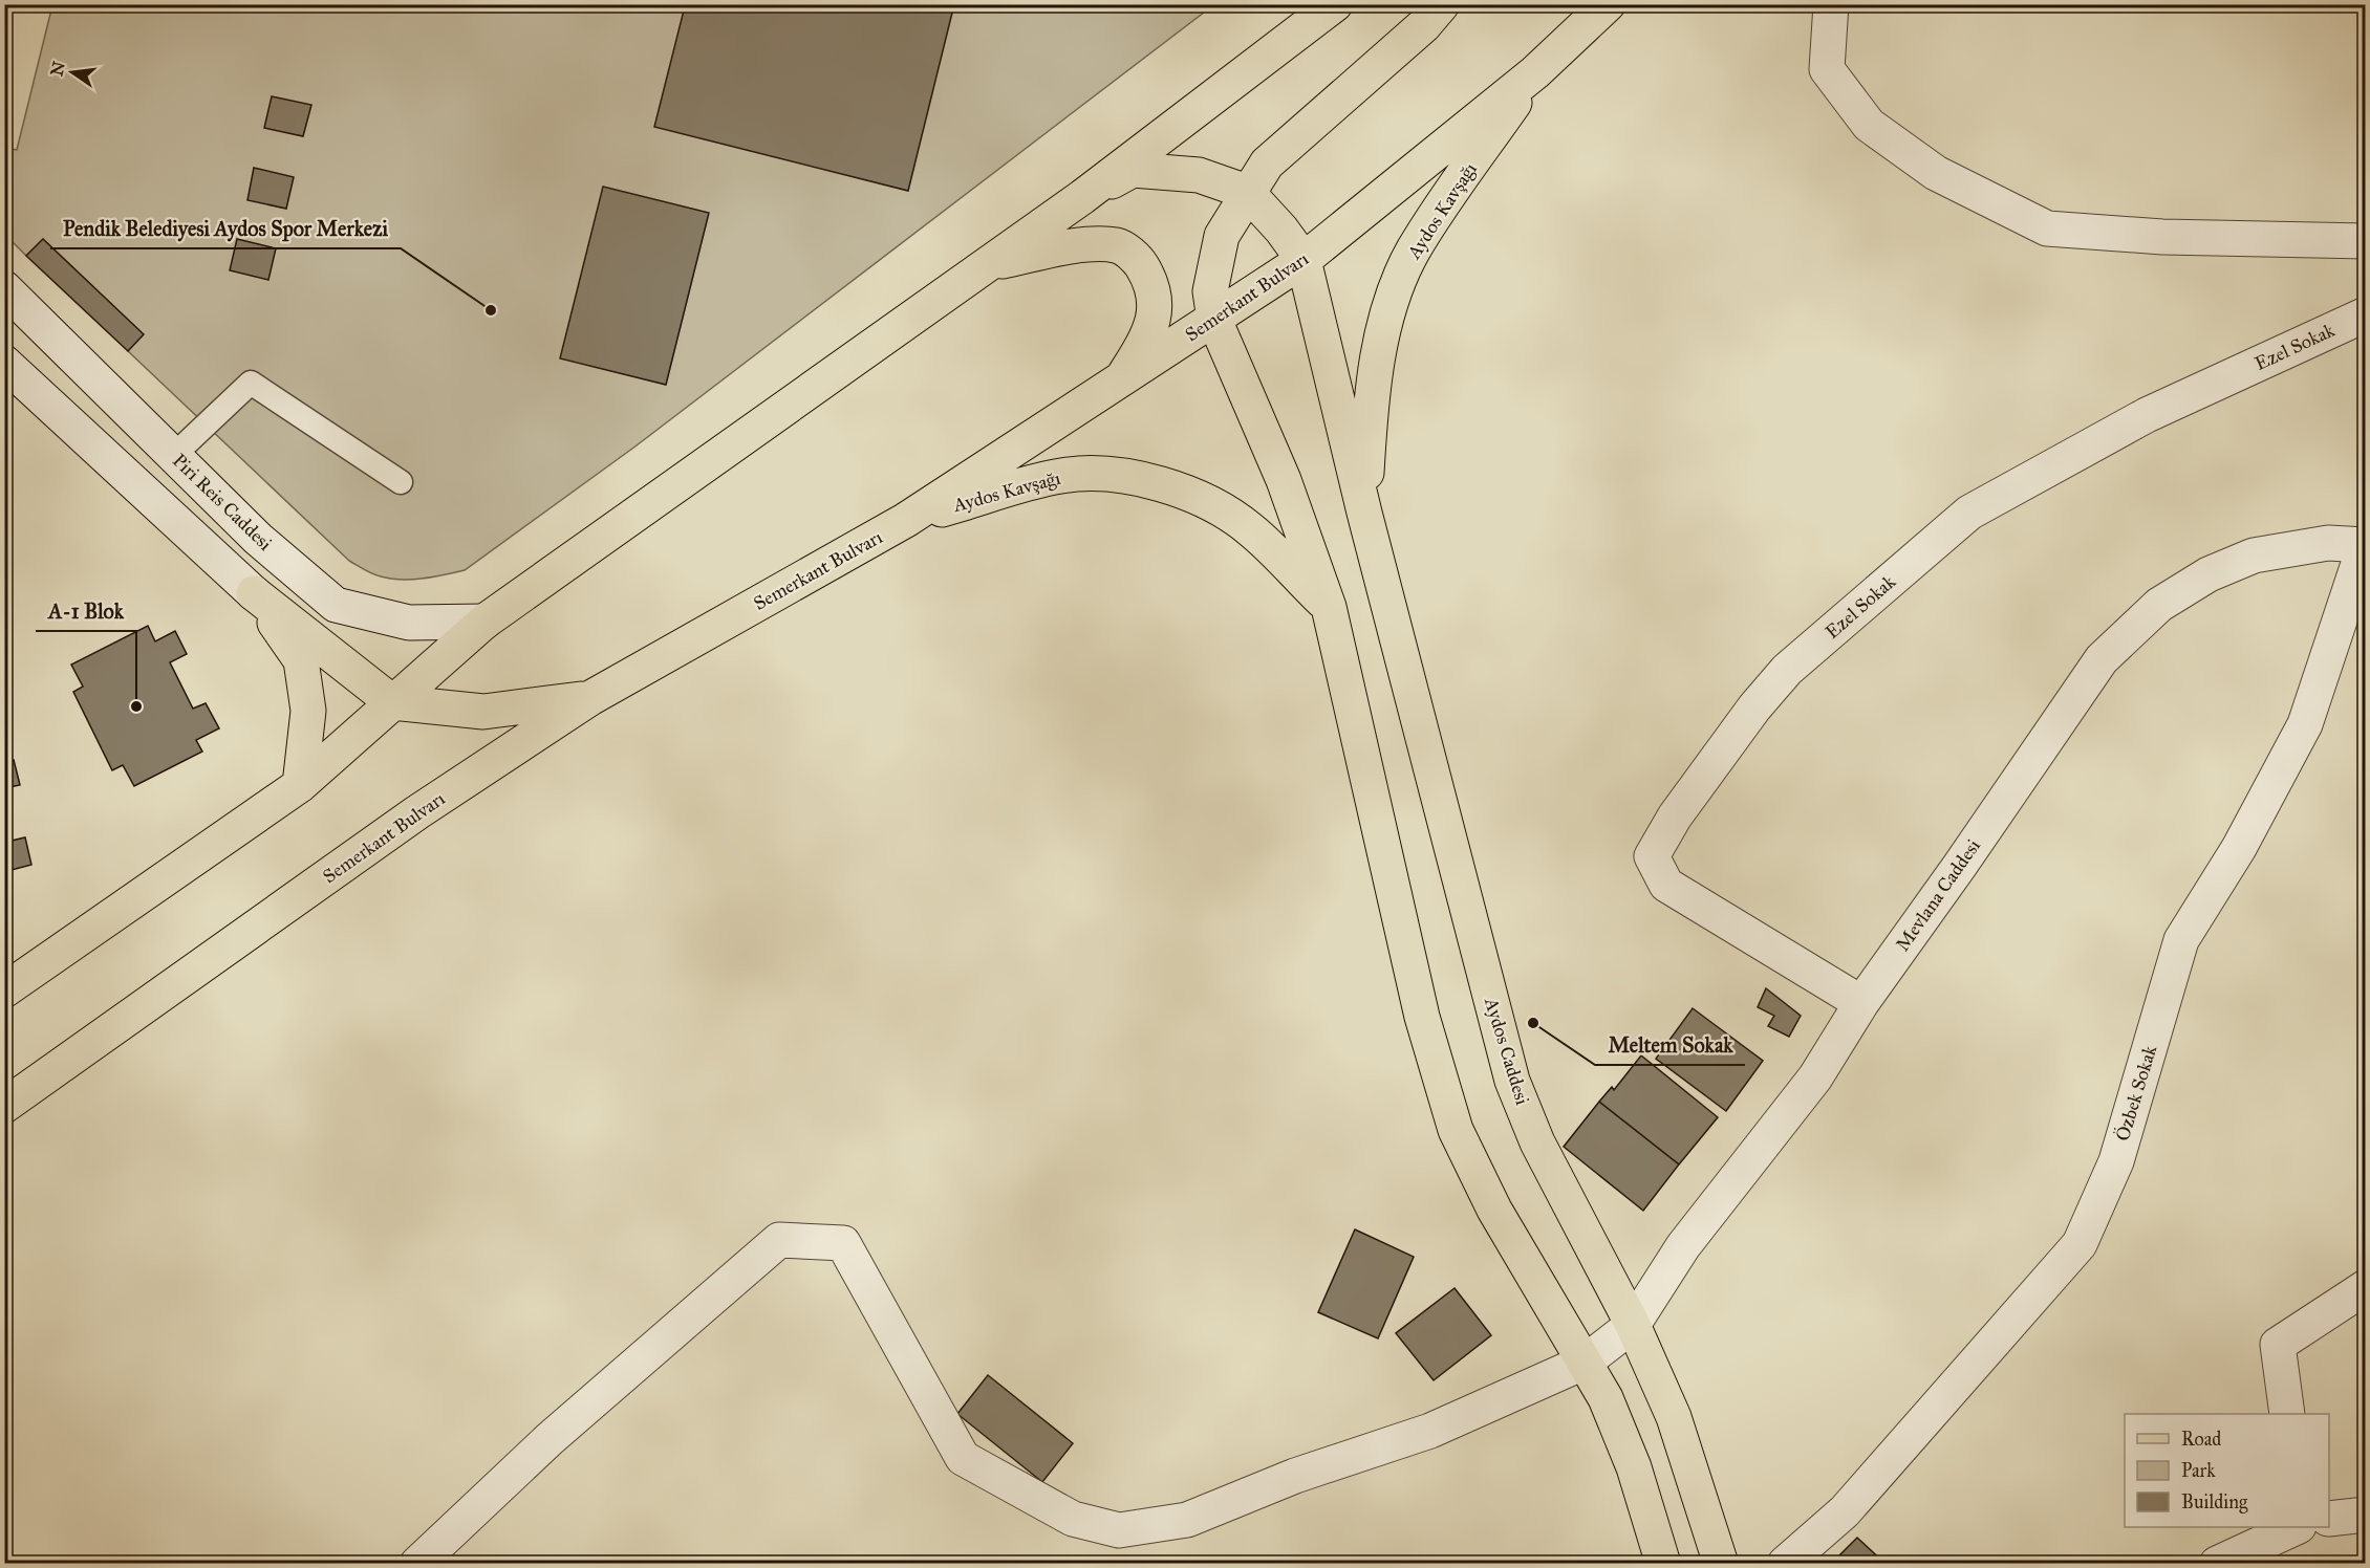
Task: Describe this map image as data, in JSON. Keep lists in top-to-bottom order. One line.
{"streets":{"main road":["Aydos Kavşağı","Semerkant Bulvarı","Aydos Caddesi"],"street":["Ezel Sokak","Piri Reis Caddesi","Mevlana Caddesi","Özbek Sokak"]},"crossings":[["Aydos Kavşağı","Semerkant Bulvarı"],["Aydos Kavşağı","Aydos Caddesi"],["Semerkant Bulvarı","Aydos Caddesi"],["Ezel Sokak","Mevlana Caddesi"],["Mevlana Caddesi","Aydos Caddesi"],["Mevlana Caddesi","Özbek Sokak"]],"places":["Pendik Belediyesi Aydos Spor Merkezi","A-1 Blok","Meltem Sokak"],"legend":["Road","Park","Building"],"north":"left"}
